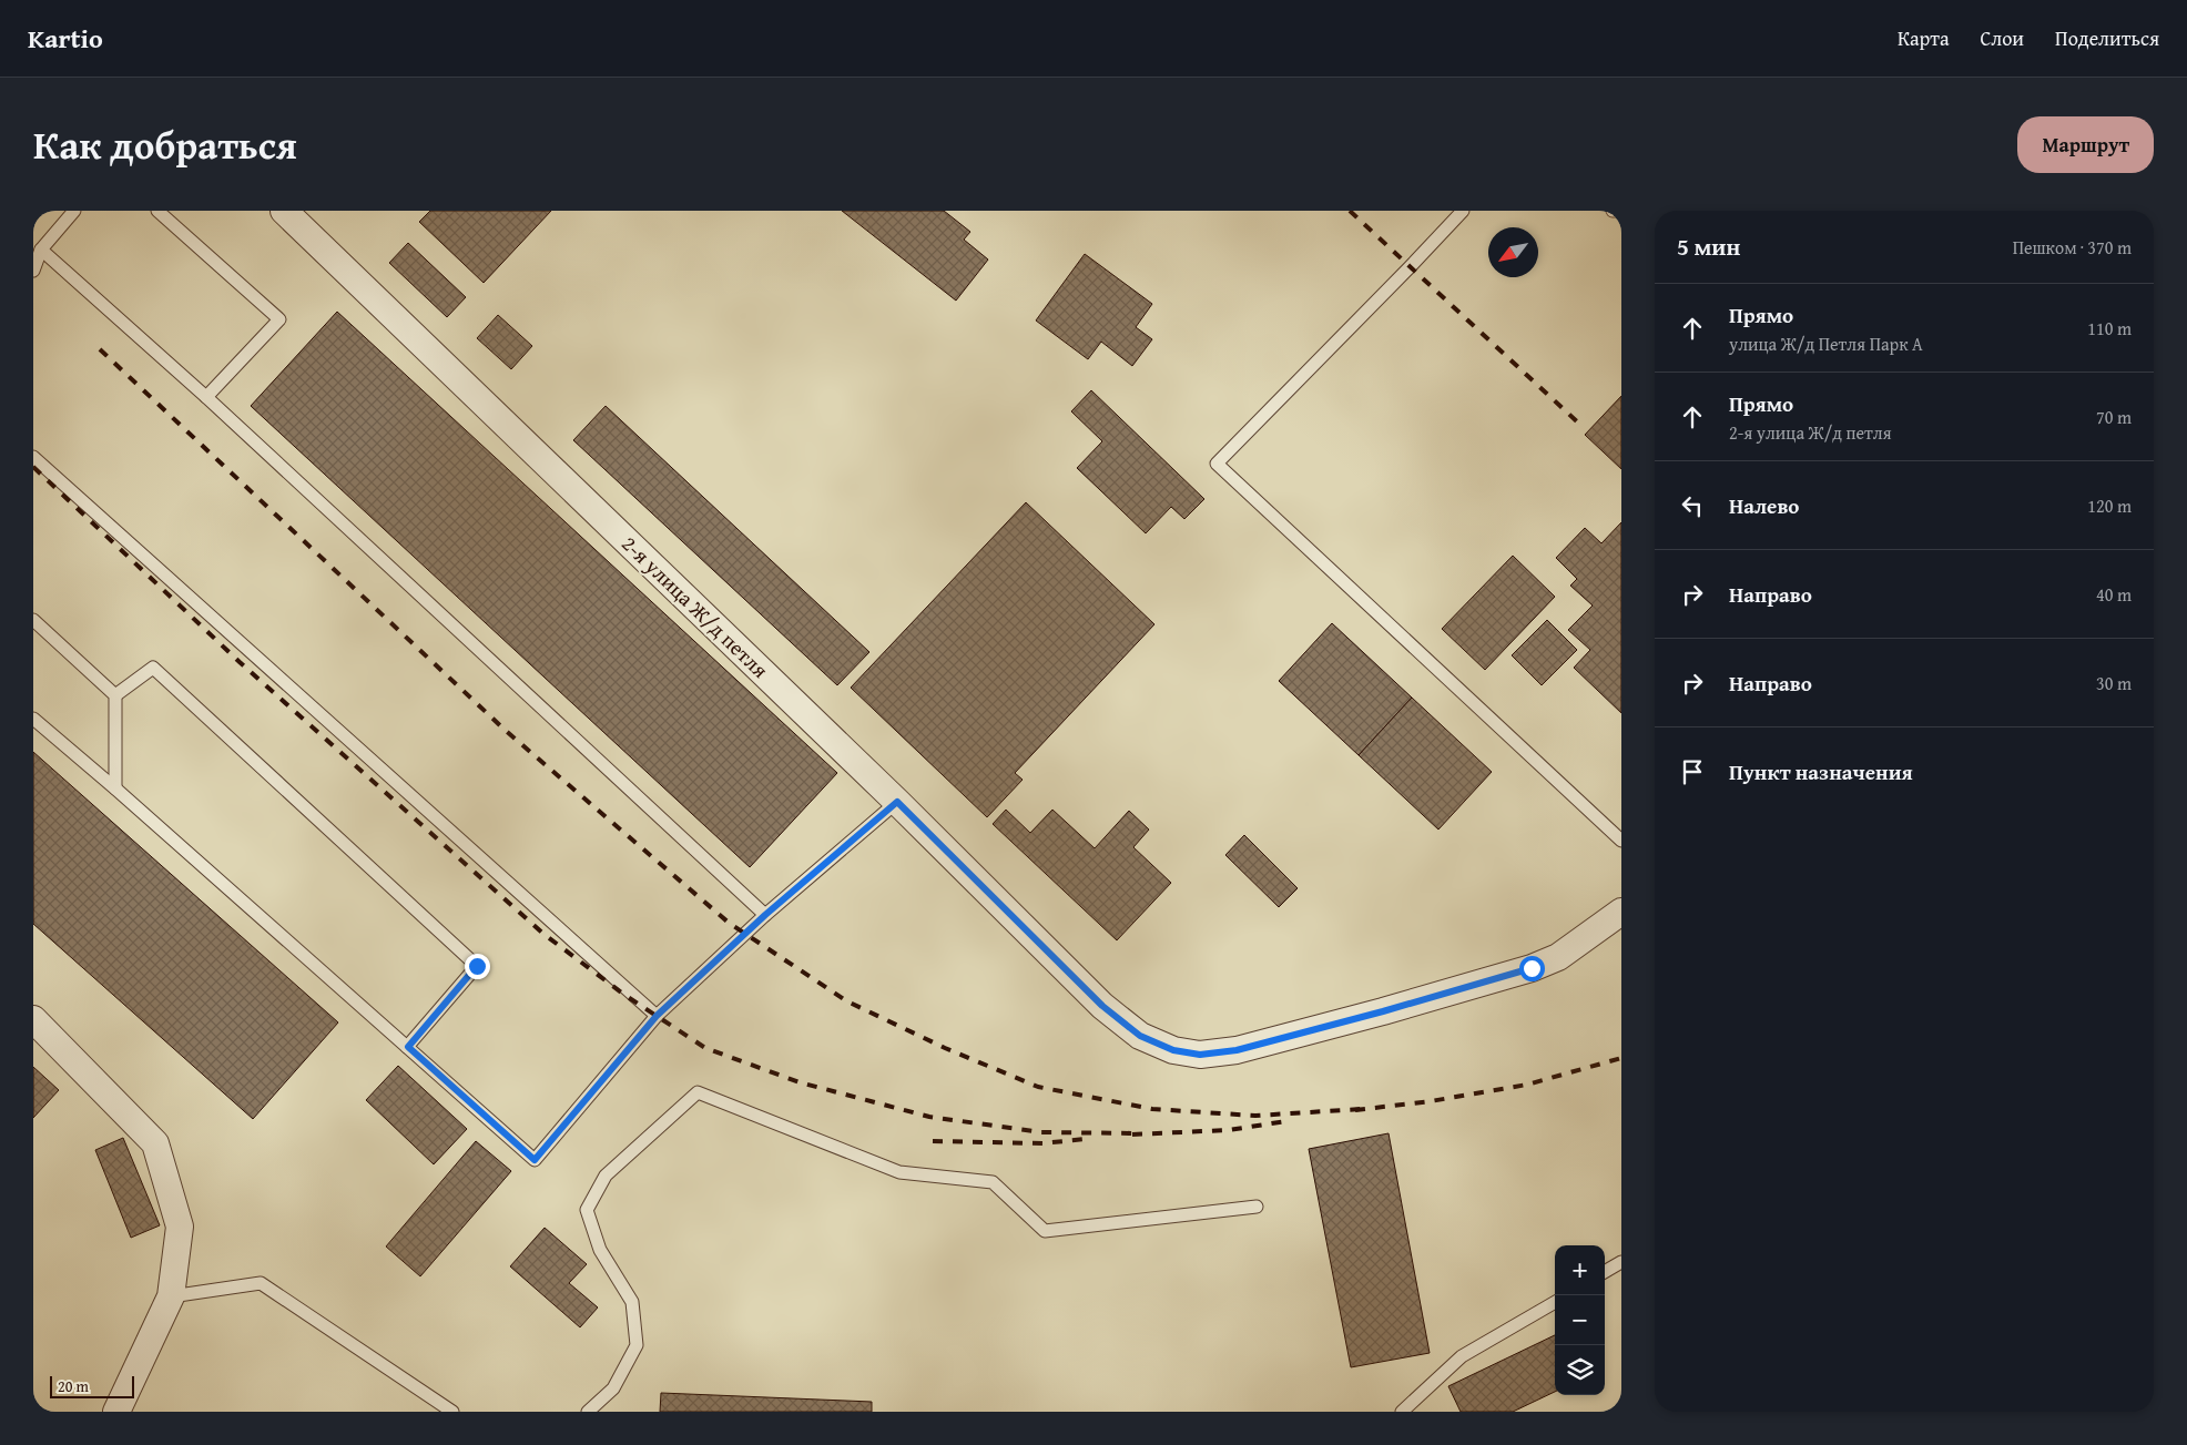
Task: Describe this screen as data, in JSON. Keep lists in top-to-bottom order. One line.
{"streets":{"street":["2-я улица Ж/д петля"]},"scale_bar":"20 m","north":"bottom left","page":{"header":"Kartio","nav":["Карта","Слои","Поделиться"],"title":"Как добраться","buttons":"Маршрут","heading":["5 мин","Пешком · 370 m"],"list":[["Прямо","улица Ж/д Петля Парк А","110 m"],["Прямо","2-я улица Ж/д петля","70 m"],["Налево","120 m"],["Направо","40 m"],["Направо","30 m"],"Пункт назначения"],"map_buttons":["+","−"],"scale":"20 m"}}
